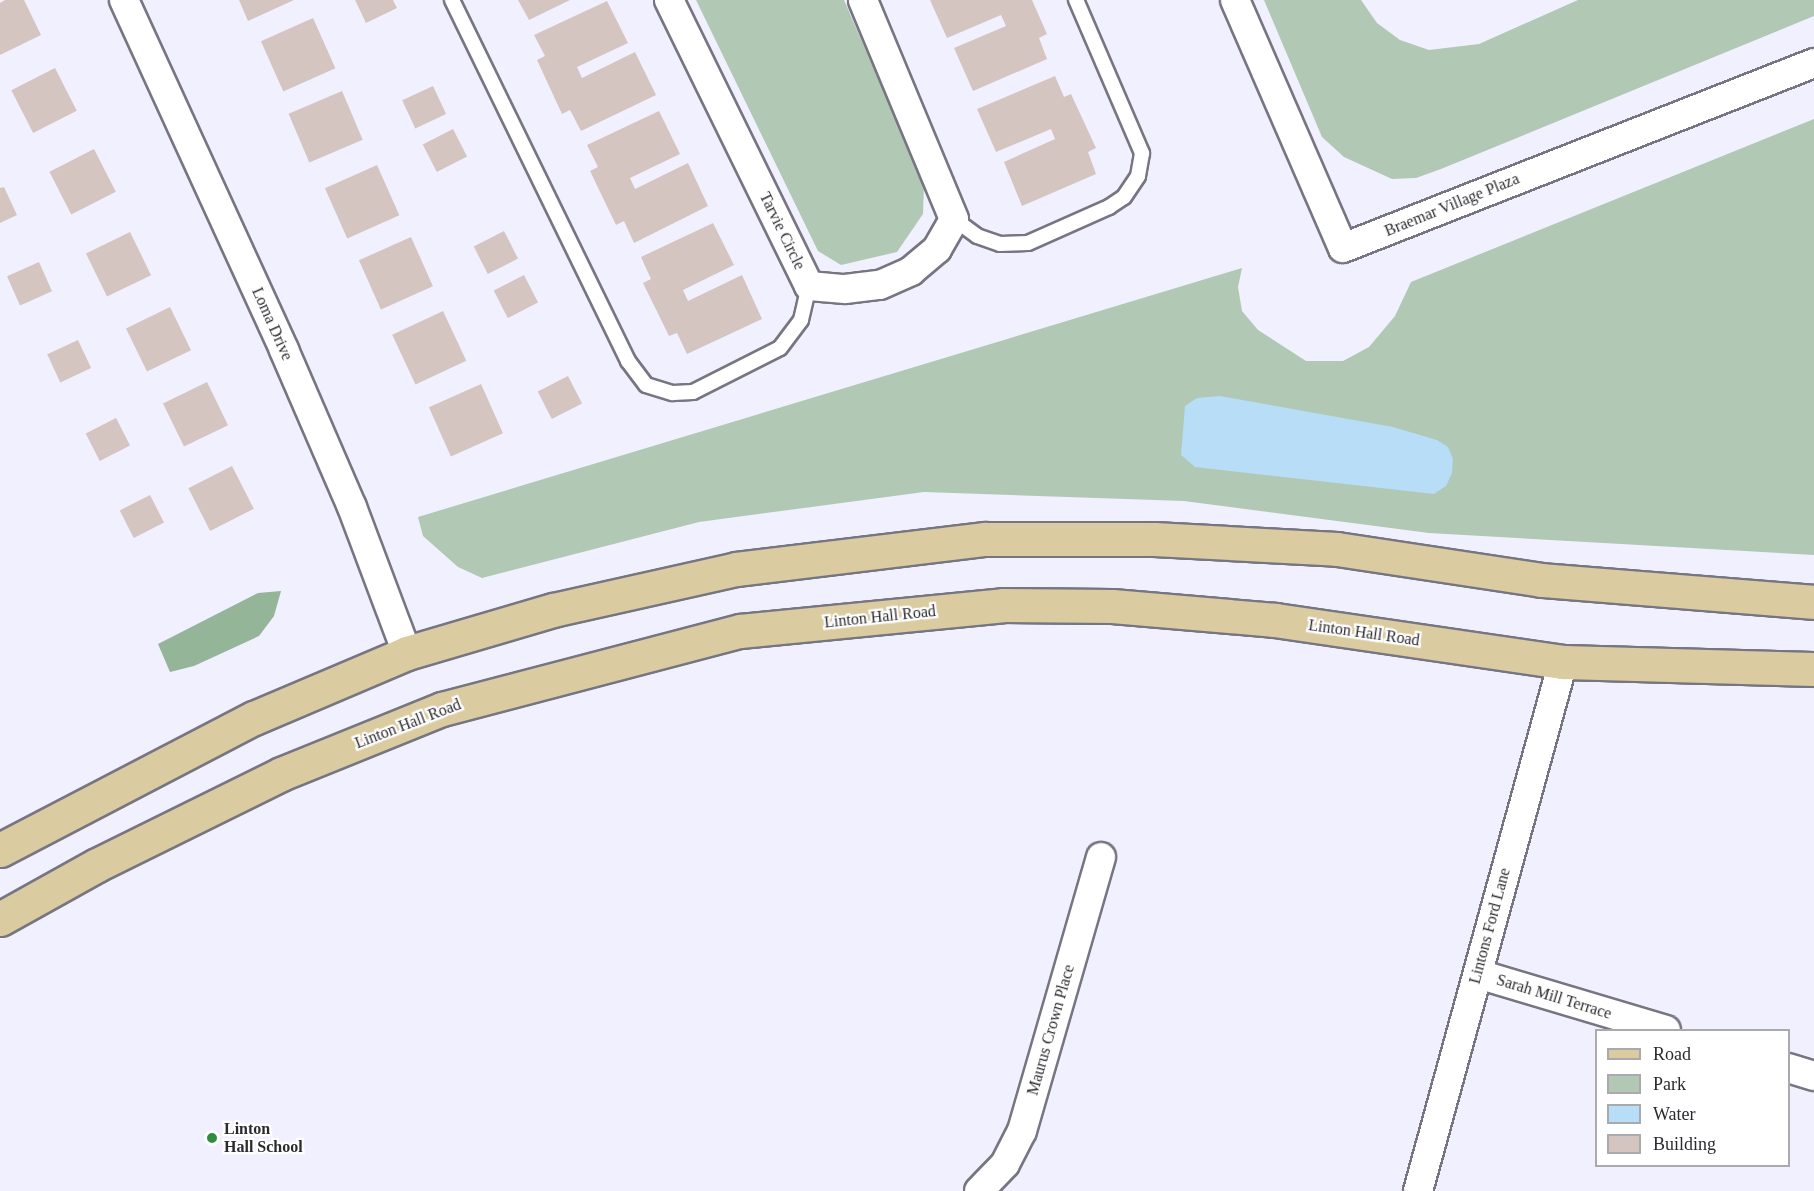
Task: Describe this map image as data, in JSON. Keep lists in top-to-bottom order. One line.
{"streets":{"main road":["Linton Hall Road"],"street":["Braemar Village Plaza","Tarvie Circle","Loma Drive","Lintons Ford Lane","Sarah Mill Terrace","Maurus Crown Place"]},"crossings":[["Linton Hall Road","Lintons Ford Lane"],["Lintons Ford Lane","Sarah Mill Terrace"]],"places":["Linton Hall School"],"legend":["Road","Park","Water","Building"]}
